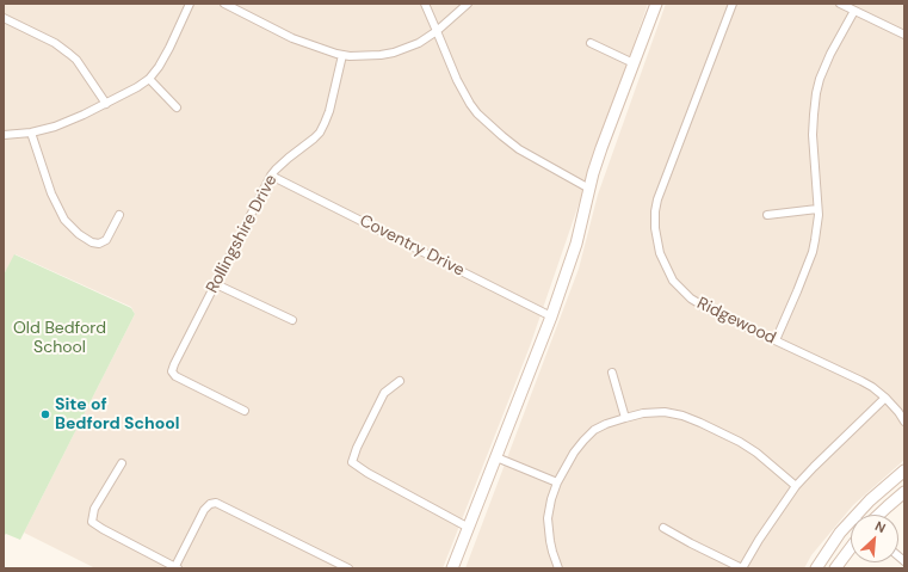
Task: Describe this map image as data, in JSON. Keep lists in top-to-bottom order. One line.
{"streets":{"street":["Rollingshire Drive","Coventry Drive","Ridgewood"]},"crossings":[["Rollingshire Drive","Coventry Drive"]],"parks":["Old Bedford School"],"places":["Site of Bedford School"],"north":"top right"}
